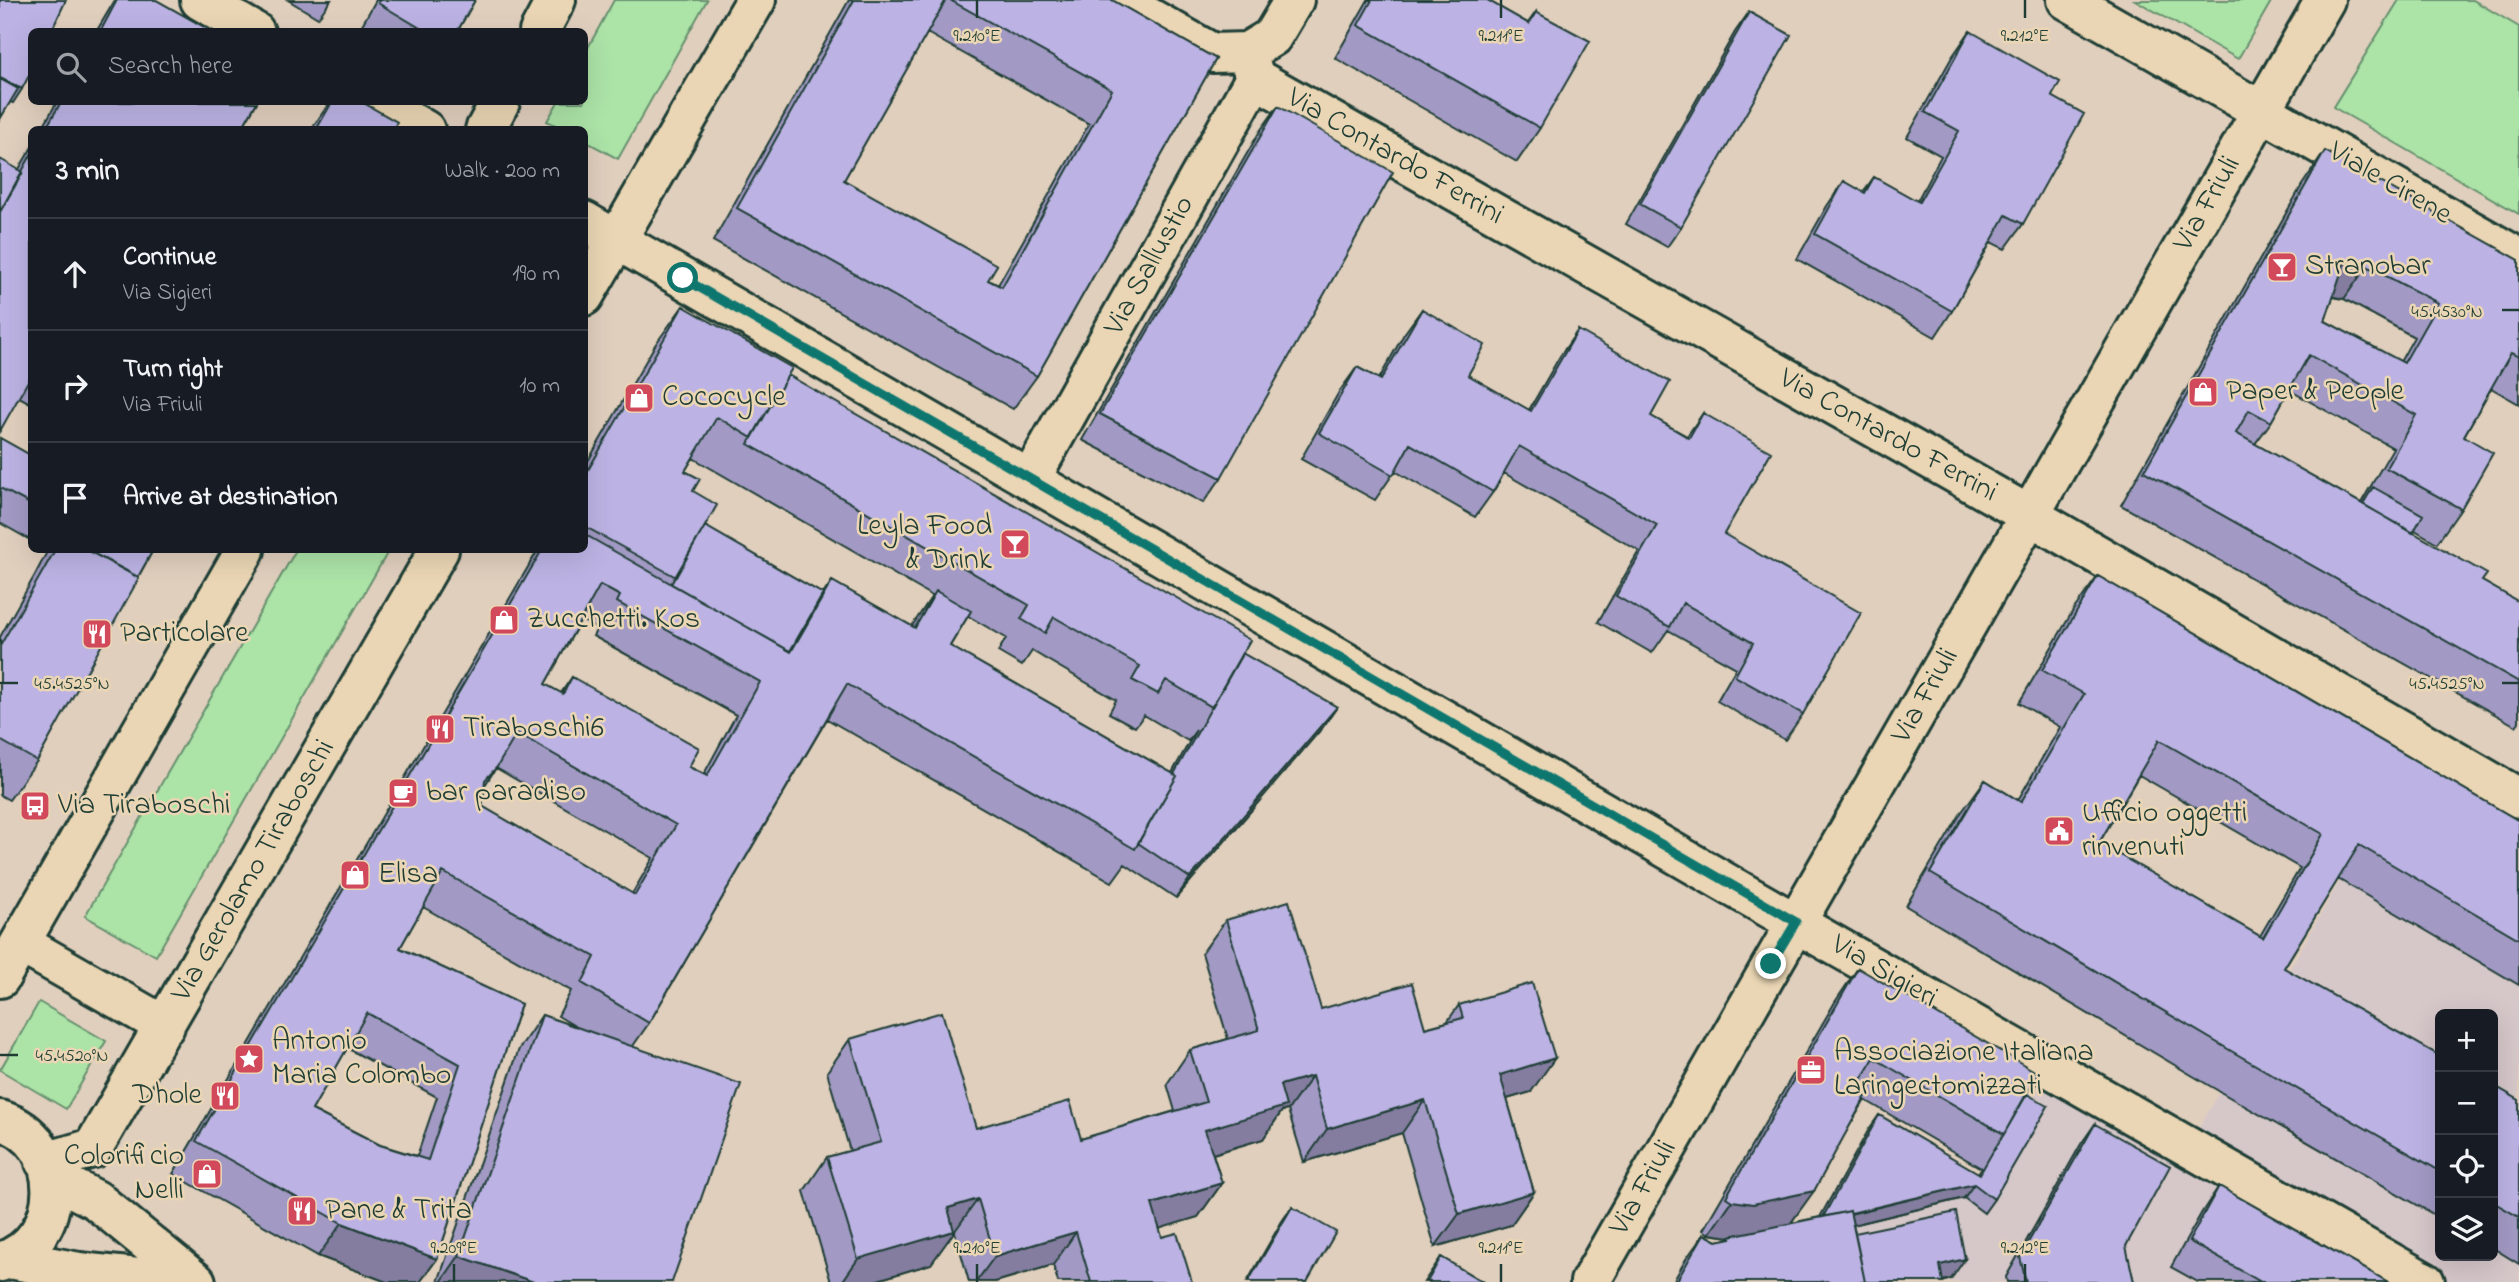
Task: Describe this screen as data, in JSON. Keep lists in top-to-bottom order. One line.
{"streets":{"street":["Via Contardo Ferrini","Viale Cirene","Via Friuli","Via Sallustio","Via Gerolamo Tiraboschi","Via Sigieri"]},"crossings":[["Via Contardo Ferrini","Via Friuli"],["Via Contardo Ferrini","Via Sallustio"],["Viale Cirene","Via Friuli"],["Via Friuli","Via Sigieri"],["Via Sallustio","Via Sigieri"]],"places":{"bar":["Stranobar","Leyla Food & Drink"],"shop":["Paper & People","Cococycle","Zucchetti. Kos","Elisa","Colorificio Nelli"],"restaurant":["Particolare","Tiraboschi6","Dhole","Pane & Trita"],"cafe":["bar paradiso"],"bus stop":["Via Tiraboschi"],"public building":["Ufficio oggetti rinvenuti"],"place":["Antonio Maria Colombo"],"office":["Associazione Italiana Laringectomizzati"]},"page":{"search":"Search here","heading":["3 min","Walk · 200 m"],"list":[["Continue","Via Sigieri","190 m"],["Turn right","Via Friuli","10 m"],"Arrive at destination"],"map_buttons":["+","−"]},"coordinates":["9.210°E","9.211°E","9.212°E","45.4530°N","45.4525°N","45.4520°N","9.209°E"]}
